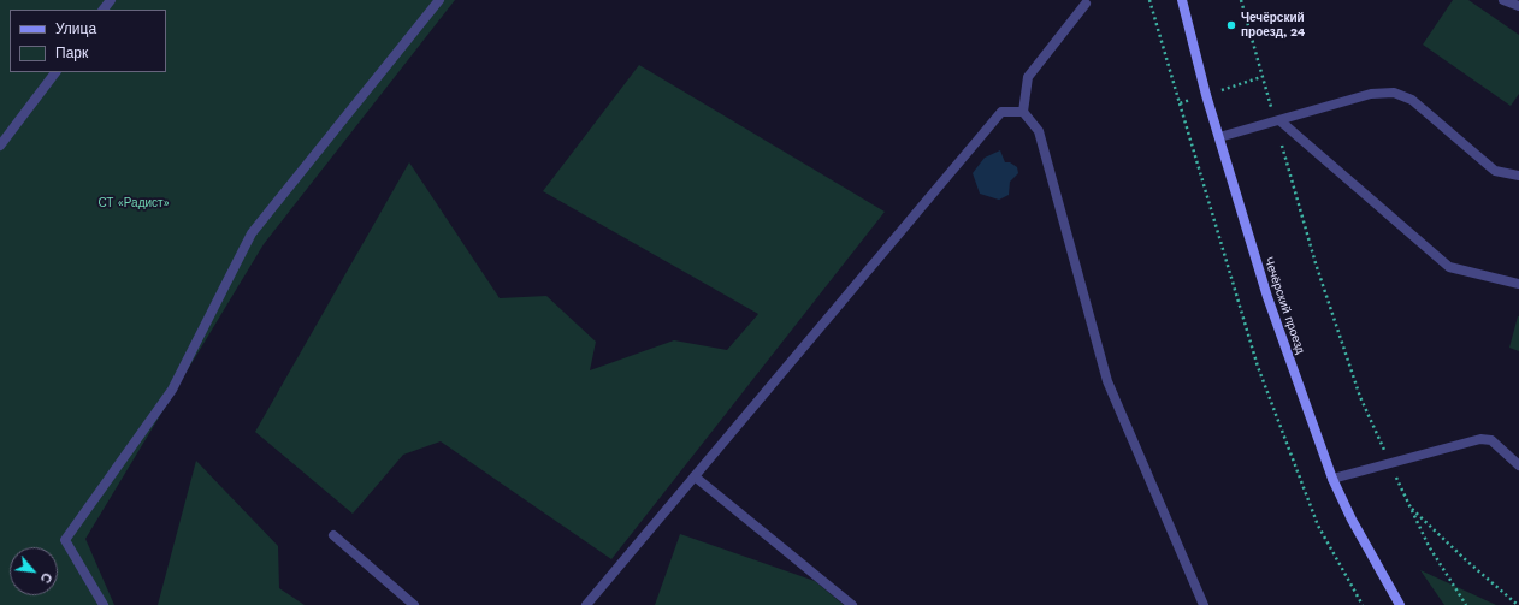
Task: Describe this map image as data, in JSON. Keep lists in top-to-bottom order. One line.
{"streets":{"main road":["Чечёрский проезд"]},"parks":["СТ «Радист»"],"places":["Чечёрский проезд, 24"],"legend":["Улица","Парк"],"north":"bottom right"}
